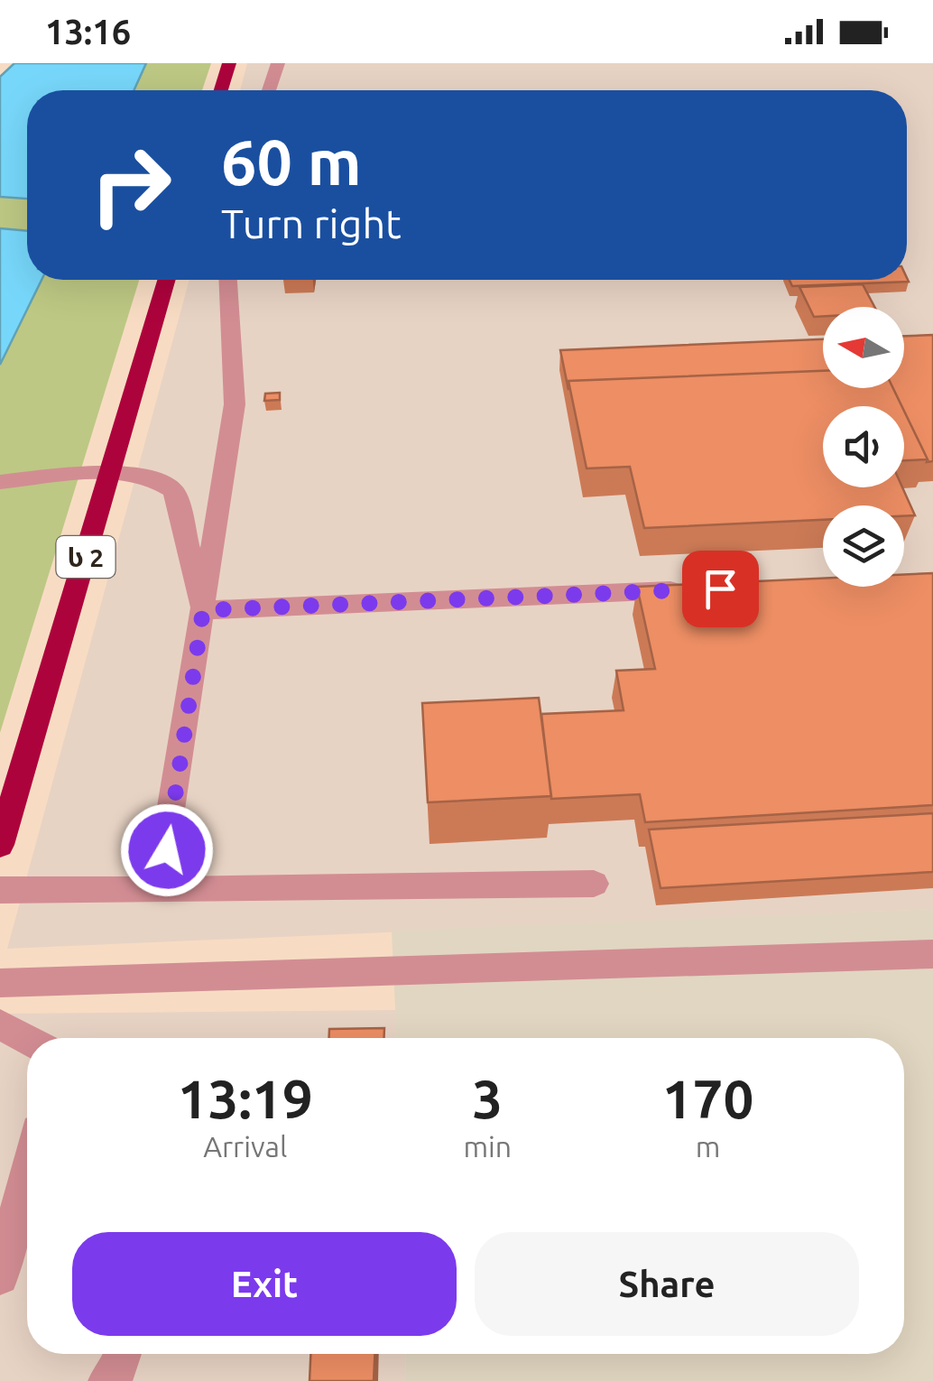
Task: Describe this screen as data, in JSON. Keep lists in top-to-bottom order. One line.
{"streets":{"highway":["ს 2"]},"north":"left","page":{"status":"13:16","turn":["60 m","Turn right"],"eta":["13:19","Arrival","3","min","170","m"],"buttons":["Exit","Share"]}}
